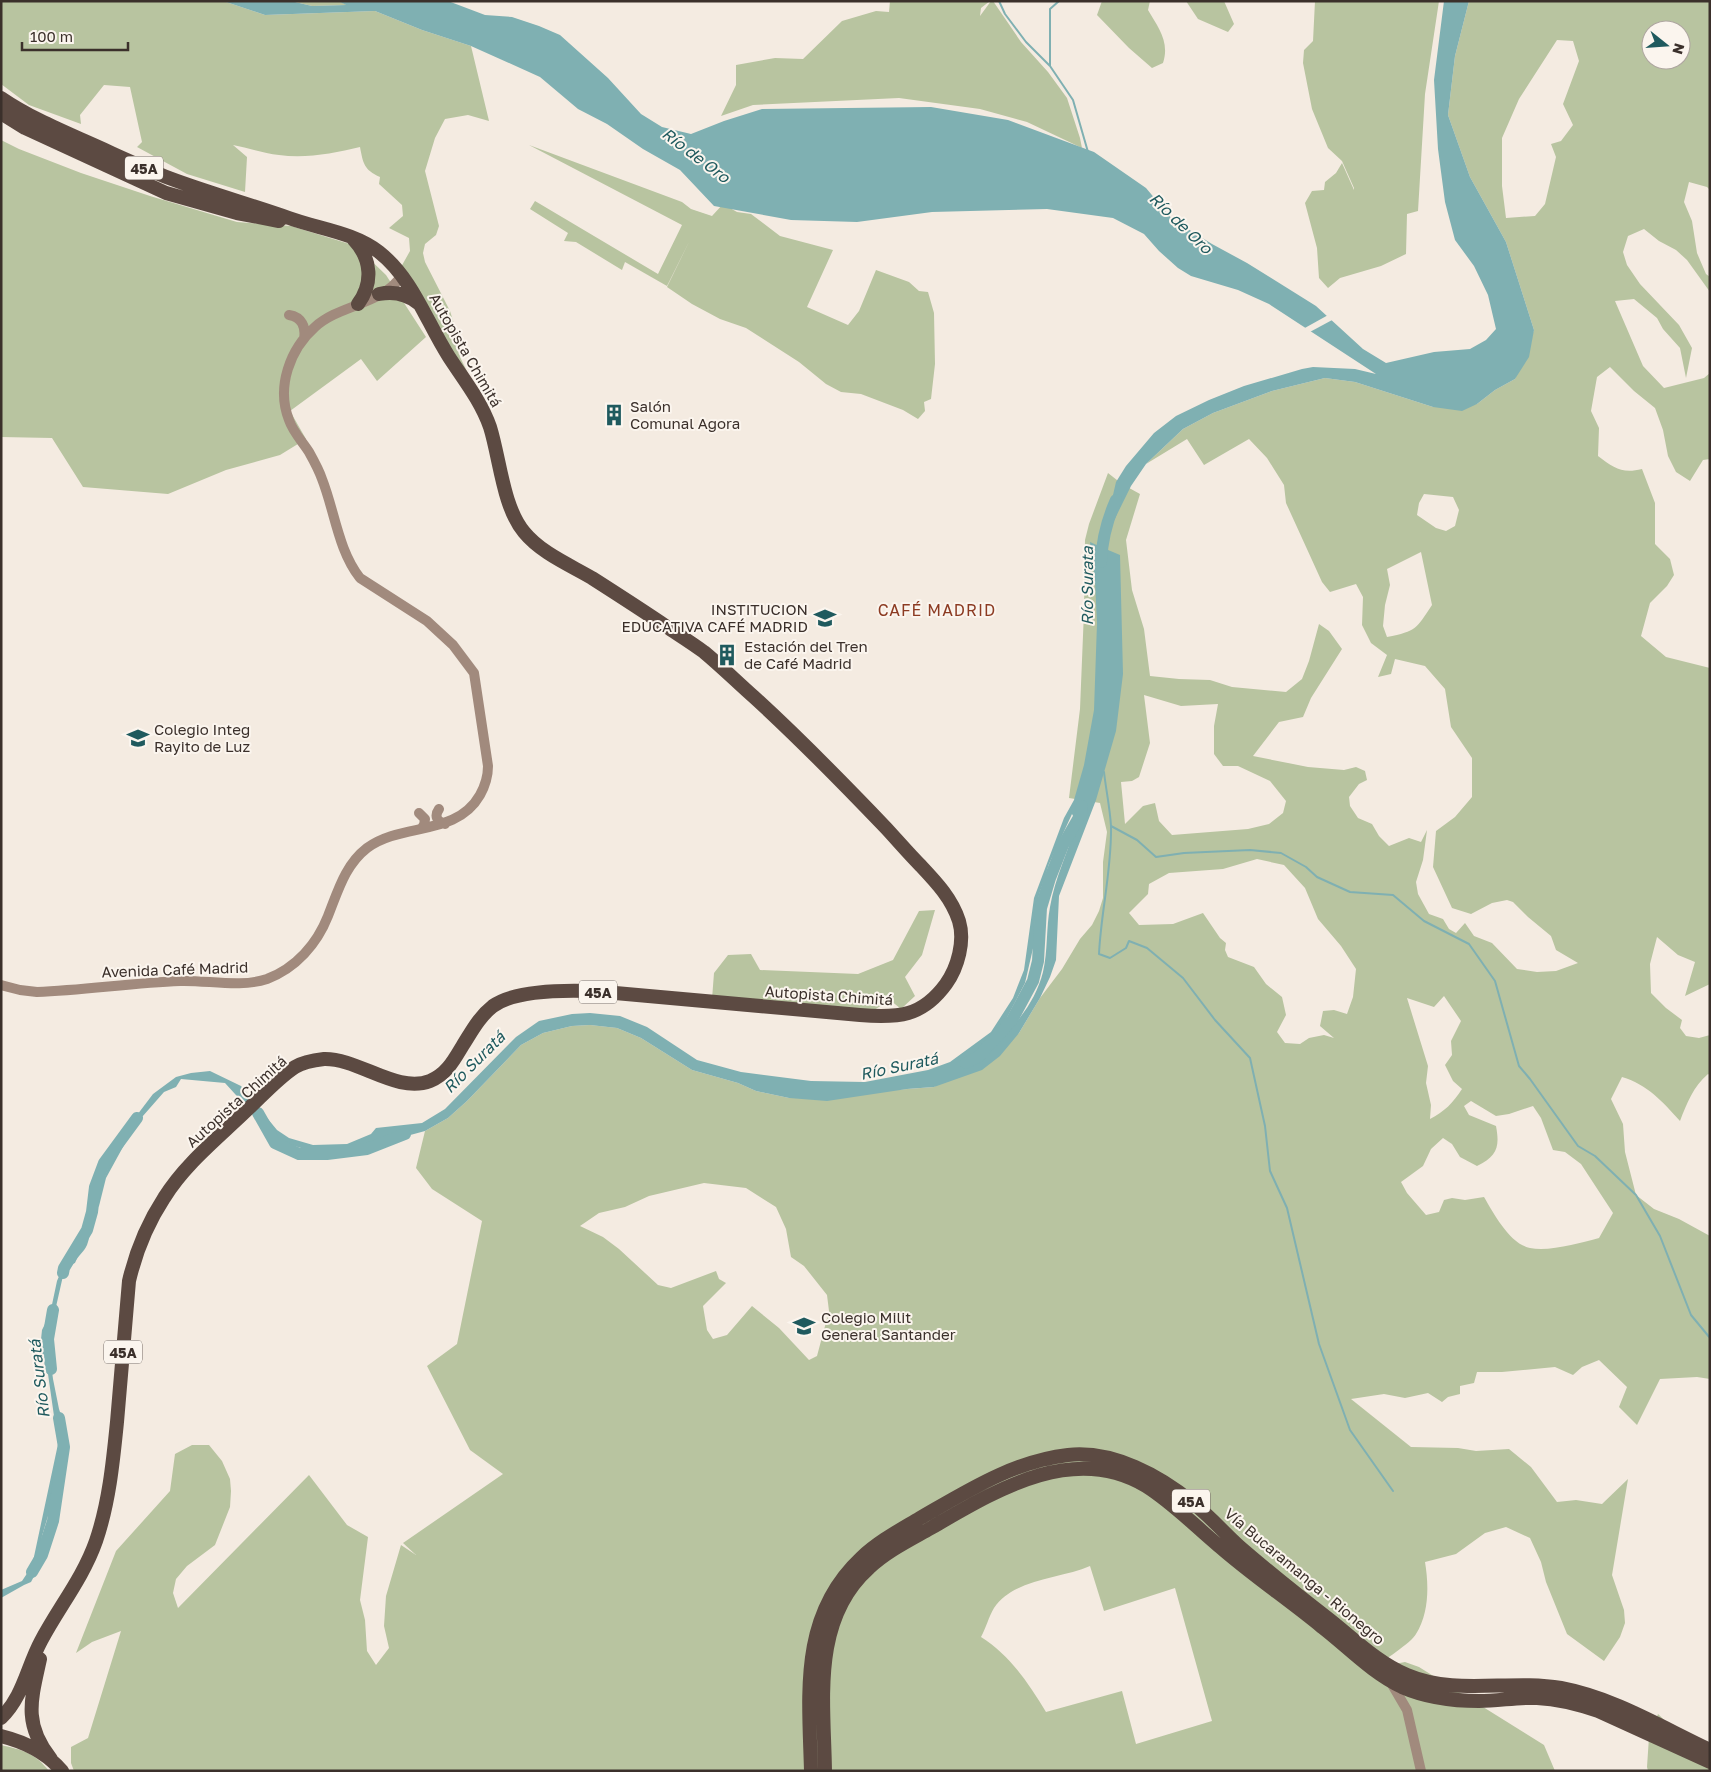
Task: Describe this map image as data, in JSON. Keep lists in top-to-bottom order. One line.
{"streets":{"highway":["45A","Autopista Chimitá","Vía Bucaramanga - Rionegro"],"street":["Avenida Café Madrid"]},"crossings":[["Autopista Chimitá","Avenida Café Madrid"]],"districts":["CAFÉ MADRID"],"water":["Río de Oro","Río Surata","Río Suratá"],"places":{"building":["Salón Comunal Agora","Estación del Tren de Café Madrid"],"school or university":["INSTITUCION EDUCATIVA CAFÉ MADRID","Colegio Integ Rayito de Luz","Colegio Milit General Santander"]},"scale_bar":"100 m","north":"right"}
